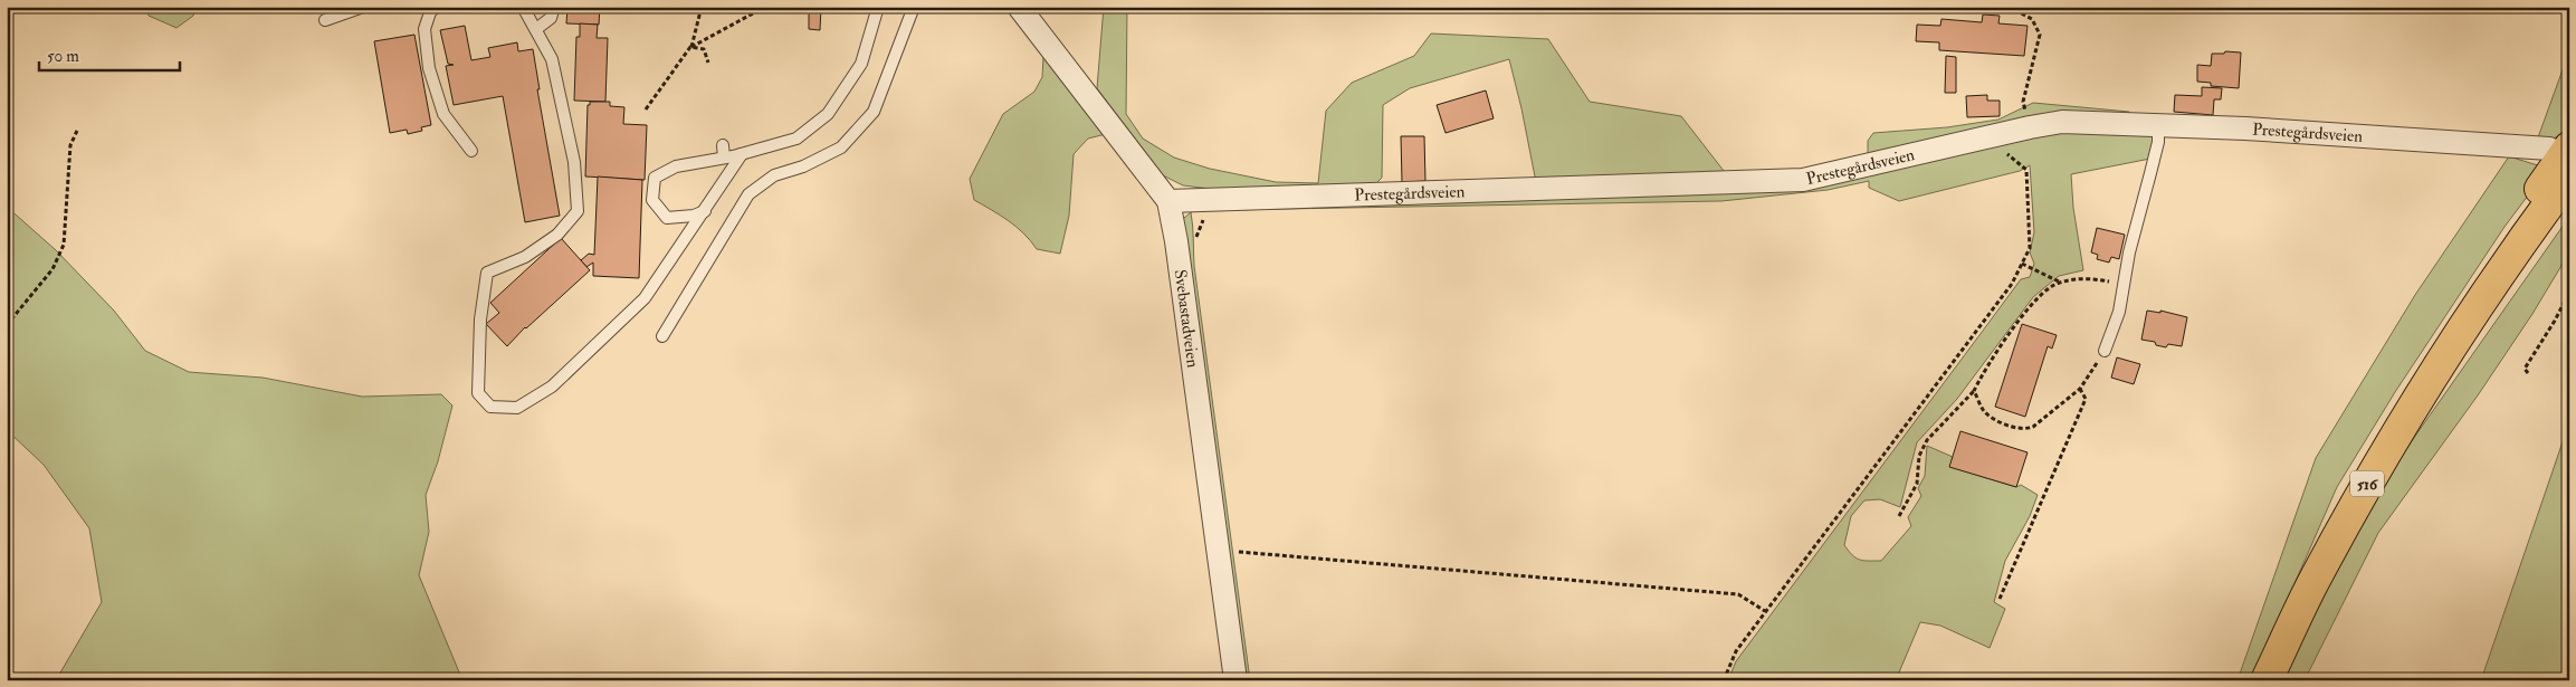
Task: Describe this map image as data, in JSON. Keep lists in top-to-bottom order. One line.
{"streets":{"main road":["516"],"street":["Prestegårdsveien","Svebastadveien"]},"crossings":[["Prestegårdsveien","Svebastadveien"],["Prestegårdsveien","516"]],"scale_bar":"50 m"}
